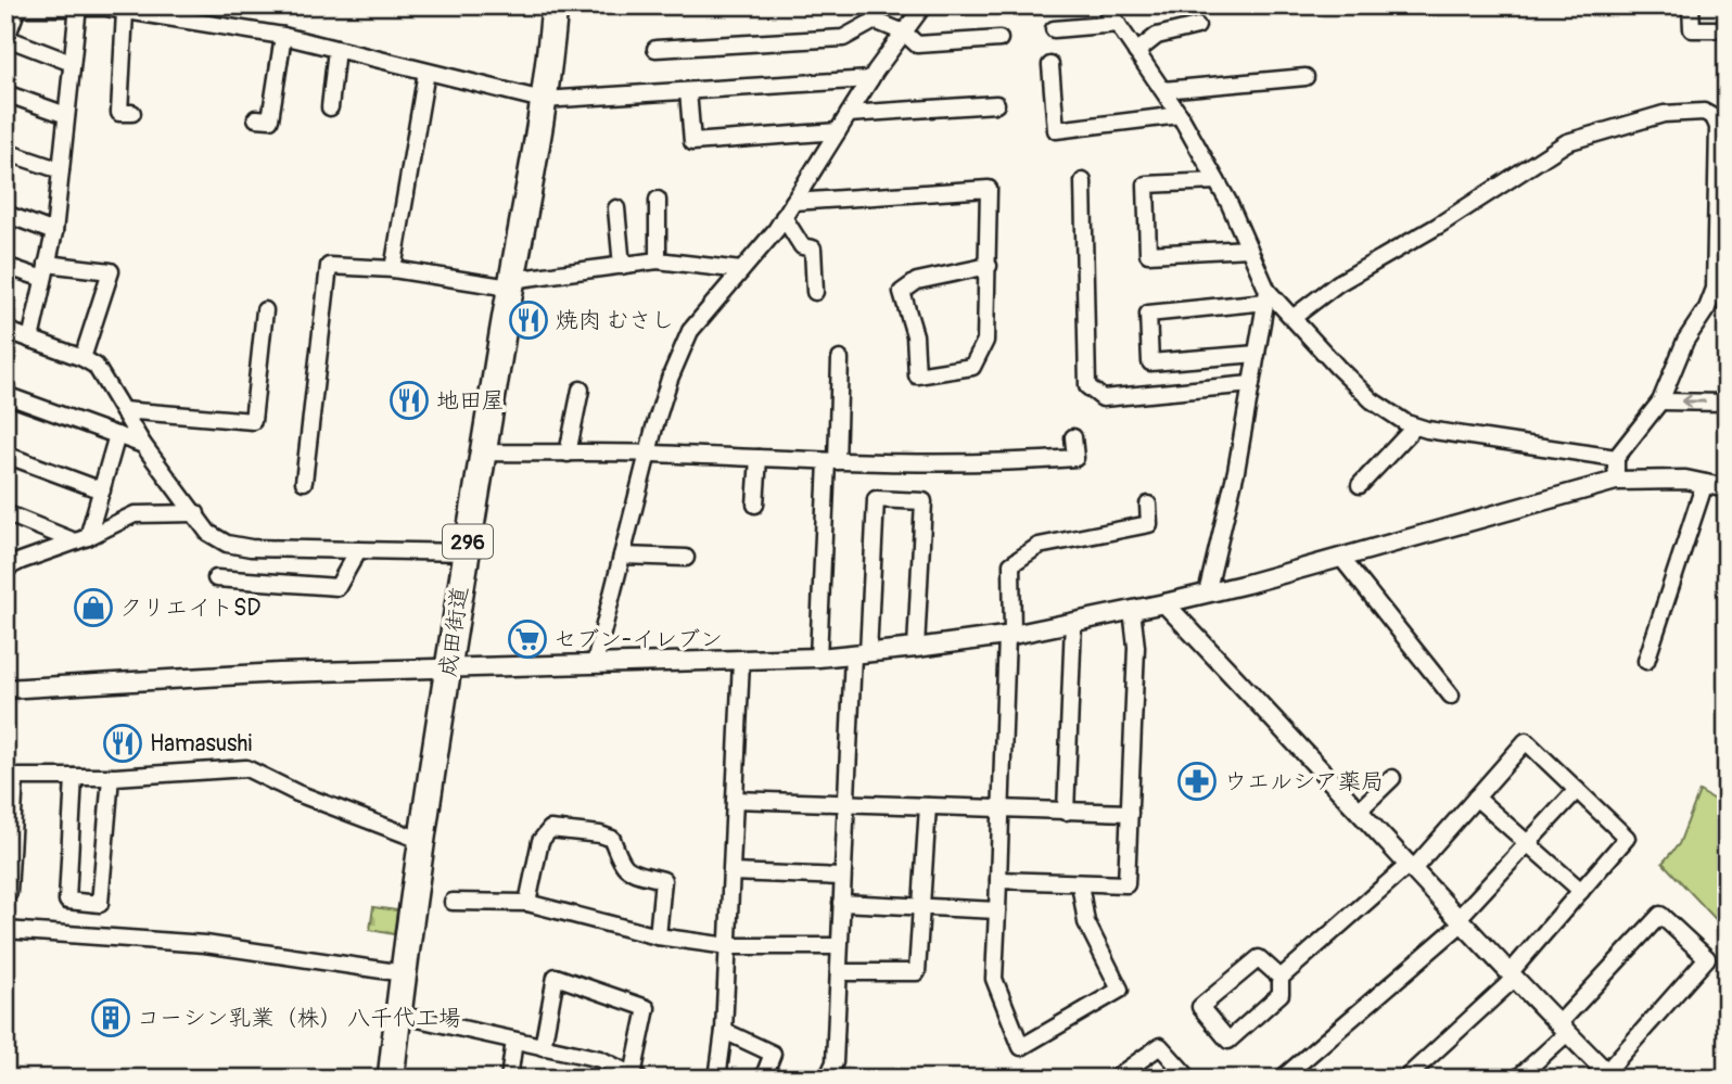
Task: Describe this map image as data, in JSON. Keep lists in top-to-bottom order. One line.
{"streets":{"highway":["296","成田街道"]},"places":{"restaurant":["焼肉 むさし","地田屋","Hamasushi"],"shop":["クリエイトSD"],"supermarket":["セブン-イレブン"],"pharmacy":["ウエルシア薬局"],"building":["コーシン乳業（株） 八千代工場"]}}
